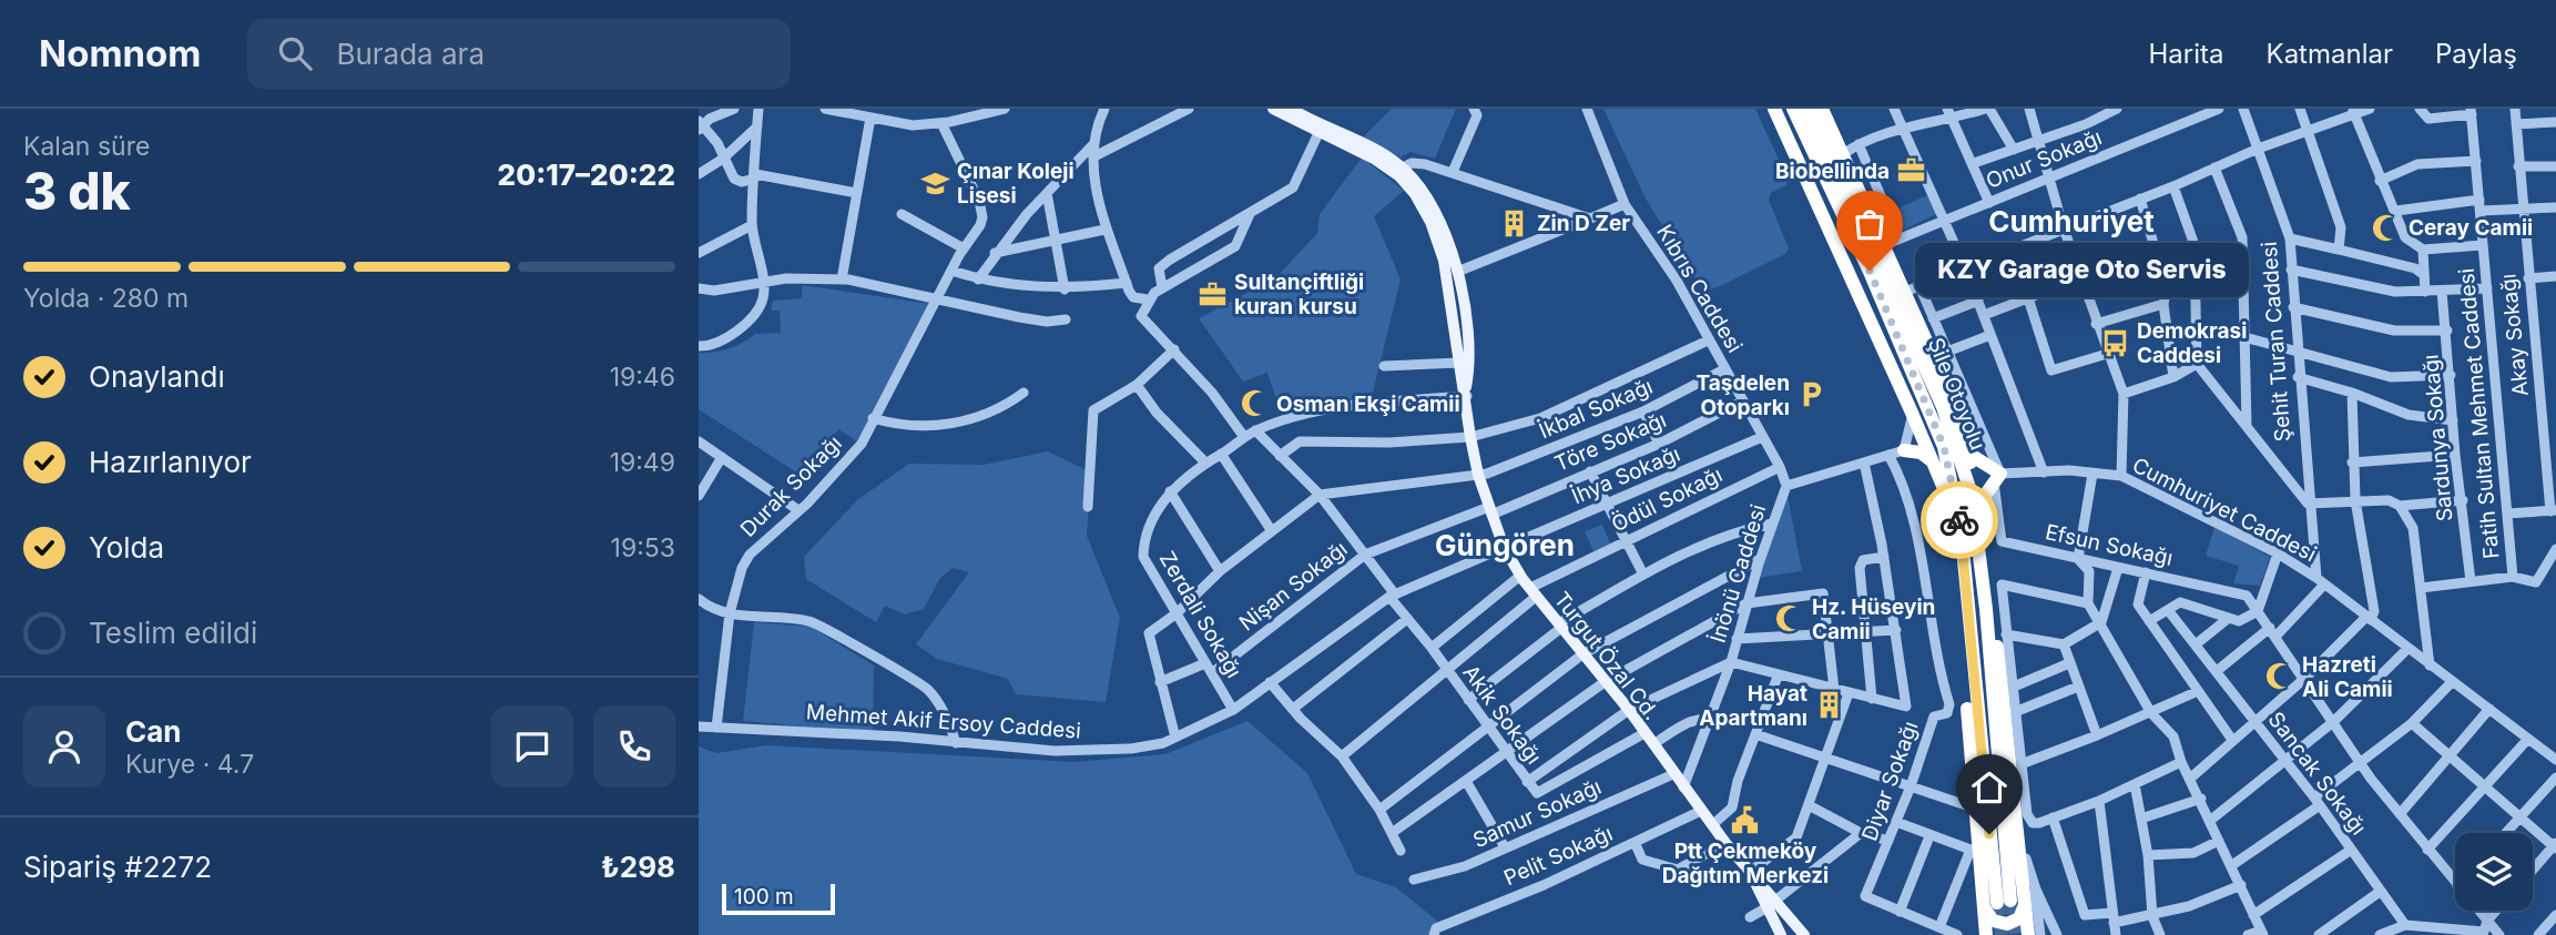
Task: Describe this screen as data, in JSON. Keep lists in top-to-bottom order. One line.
{"streets":{"highway":["Şile Otoyolu"],"main road":["Turgut Özal Cd."],"street":["Onur Sokağı","Kıbrıs Caddesi","Akay Sokağı","Şehit Turan Caddesi","İkbal Sokağı","Fatih Sultan Mehmet Caddesi","Sardunya Sokağı","Töre Sokağı","İhya Sokağı","Durak Sokağı","Ödül Sokağı","Cumhuriyet Caddesi","Efsun Sokağı","İnönü Caddesi","Nişan Sokağı","Zerdali Sokağı","Akik Sokağı","Mehmet Akif Ersoy Caddesi","Sancak Sokağı","Diyar Sokağı","Samur Sokağı","Pelit Sokağı"]},"crossings":[["Kıbrıs Caddesi","İkbal Sokağı"],["Kıbrıs Caddesi","Töre Sokağı"],["Kıbrıs Caddesi","İhya Sokağı"],["Kıbrıs Caddesi","Ödül Sokağı"],["Kıbrıs Caddesi","İnönü Caddesi"],["Şehit Turan Caddesi","Cumhuriyet Caddesi"],["İkbal Sokağı","Turgut Özal Cd."],["İkbal Sokağı","Akik Sokağı"],["Fatih Sultan Mehmet Caddesi","Sardunya Sokağı"],["Töre Sokağı","Nişan Sokağı"],["Töre Sokağı","Turgut Özal Cd."],["İhya Sokağı","Turgut Özal Cd."],["İhya Sokağı","Mehmet Akif Ersoy Caddesi"],["Durak Sokağı","Mehmet Akif Ersoy Caddesi"],["Ödül Sokağı","Turgut Özal Cd."],["Ödül Sokağı","Akik Sokağı"],["Cumhuriyet Caddesi","Efsun Sokağı"],["İnönü Caddesi","Turgut Özal Cd."],["İnönü Caddesi","Diyar Sokağı"],["Nişan Sokağı","Zerdali Sokağı"],["Nişan Sokağı","Turgut Özal Cd."],["Nişan Sokağı","Akik Sokağı"],["Zerdali Sokağı","Turgut Özal Cd."],["Zerdali Sokağı","Akik Sokağı"],["Zerdali Sokağı","Mehmet Akif Ersoy Caddesi"],["Turgut Özal Cd.","Akik Sokağı"],["Turgut Özal Cd.","Mehmet Akif Ersoy Caddesi"],["Turgut Özal Cd.","Samur Sokağı"],["Turgut Özal Cd.","Pelit Sokağı"],["Akik Sokağı","Mehmet Akif Ersoy Caddesi"]],"districts":["Cumhuriyet","Güngören"],"places":{"office":["Biobellinda","Sultançiftliği kuran kursu"],"school or university":["Çınar Koleji Lisesi"],"building":["Zin D Zer","Hayat Apartmanı"],"mosque":["Ceray Camii","Osman Ekşi Camii","Hz. Hüseyin Camii","Hazreti Ali Camii"],"other":["KZY Garage Oto Servis"],"bus stop":["Demokrasi Caddesi"],"parking":["Taşdelen Otoparkı"],"public building":["Ptt Çekmeköy Dağıtım Merkezi"]},"scale_bar":"100 m","page":{"header":"Nomnom","search":"Burada ara","nav":["Harita","Katmanlar","Paylaş"],"heading":["3 dk","Kalan süre","20:17–20:22"],"panel":["Can","Kurye · 4.7","Sipariş #2272","₺298"],"bar":"Yolda · 280 m","bubble":"KZY Garage Oto Servis","list":[["Onaylandı","19:46"],["Hazırlanıyor","19:49"],["Yolda","19:53"],"Teslim edildi"],"scale":"100 m"}}
